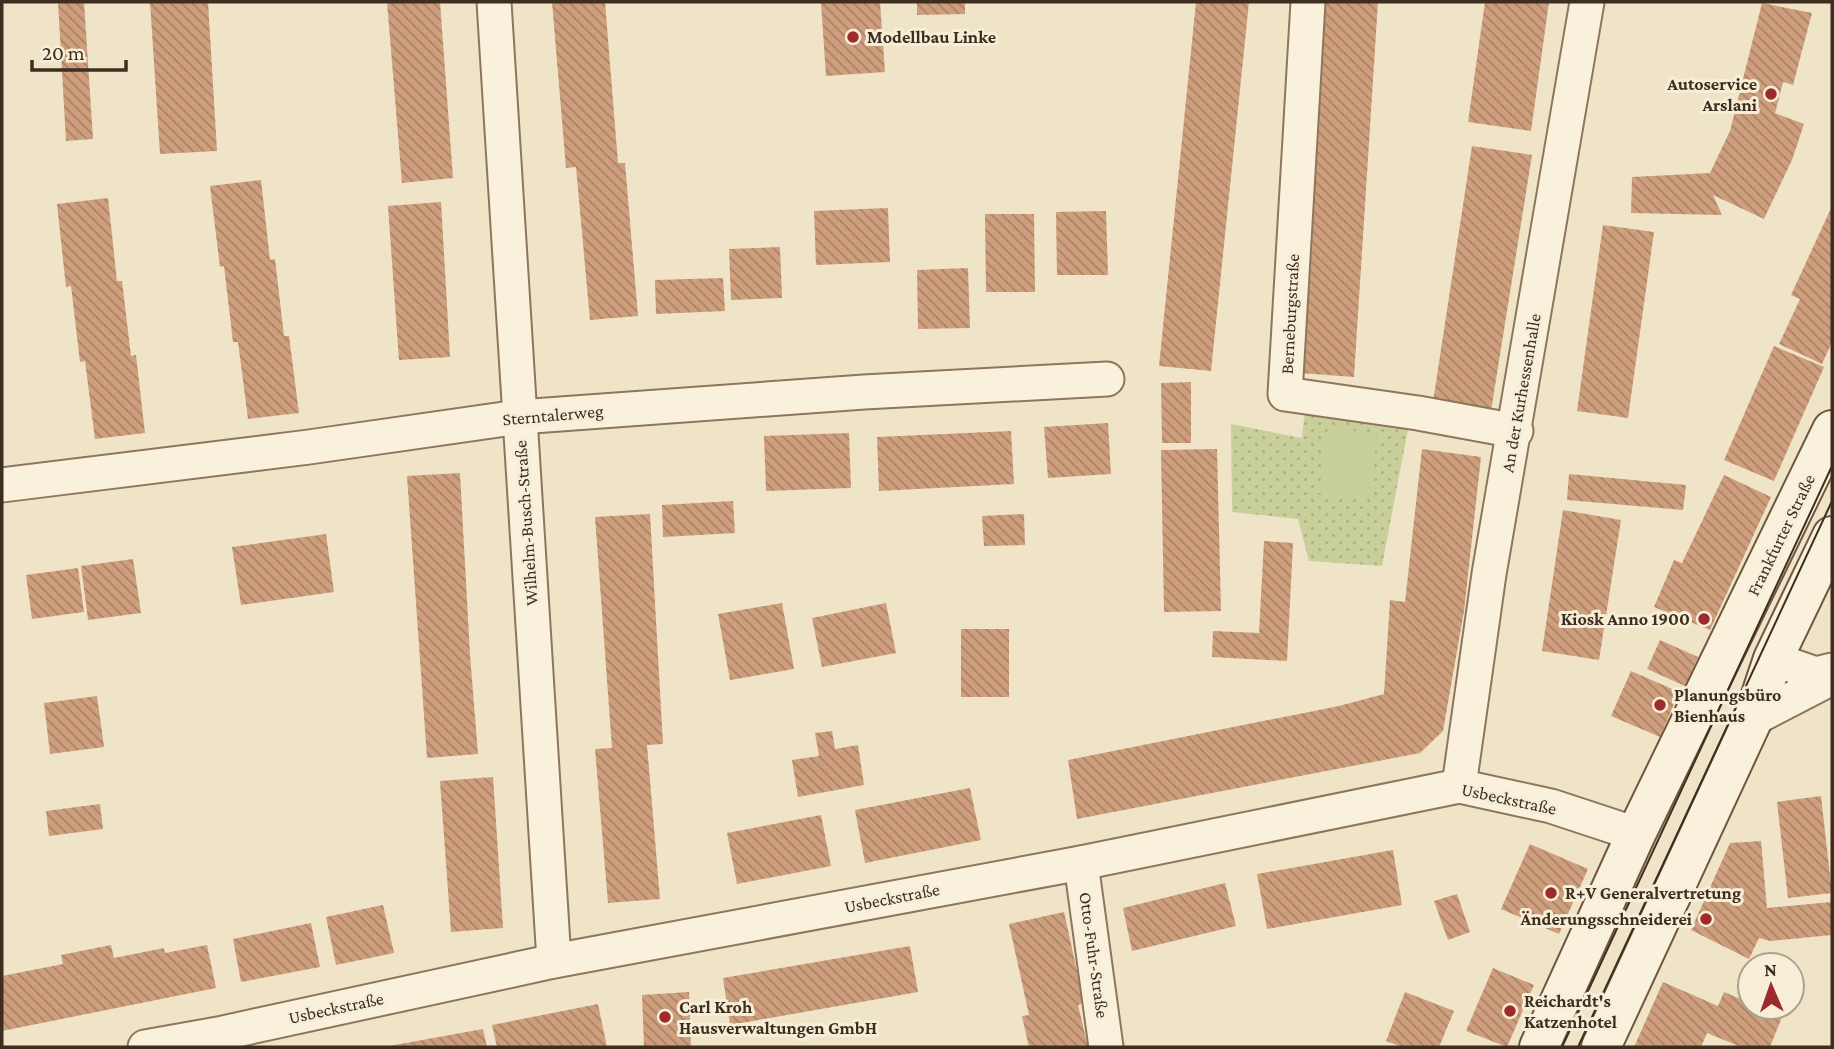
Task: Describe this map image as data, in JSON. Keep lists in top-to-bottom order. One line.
{"streets":{"main road":["Frankfurter Straße"],"street":["Berneburgstraße","An der Kurhessenhalle","Sterntalerweg","Wilhelm-Busch-Straße","Usbeckstraße","Otto-Fuhr-Straße"]},"crossings":[["Berneburgstraße","An der Kurhessenhalle"],["An der Kurhessenhalle","Usbeckstraße"],["Sterntalerweg","Wilhelm-Busch-Straße"],["Wilhelm-Busch-Straße","Usbeckstraße"],["Frankfurter Straße","Usbeckstraße"],["Usbeckstraße","Otto-Fuhr-Straße"]],"places":["Modellbau Linke","Autoservice Arslani","Kiosk Anno 1900","Planungsbüro Bienhaus","R+V Generalvertretung","Änderungsschneiderei","Reichardt's Katzenhotel","Carl Kroh Hausverwaltungen GmbH"],"scale_bar":"20 m","north":"top"}
